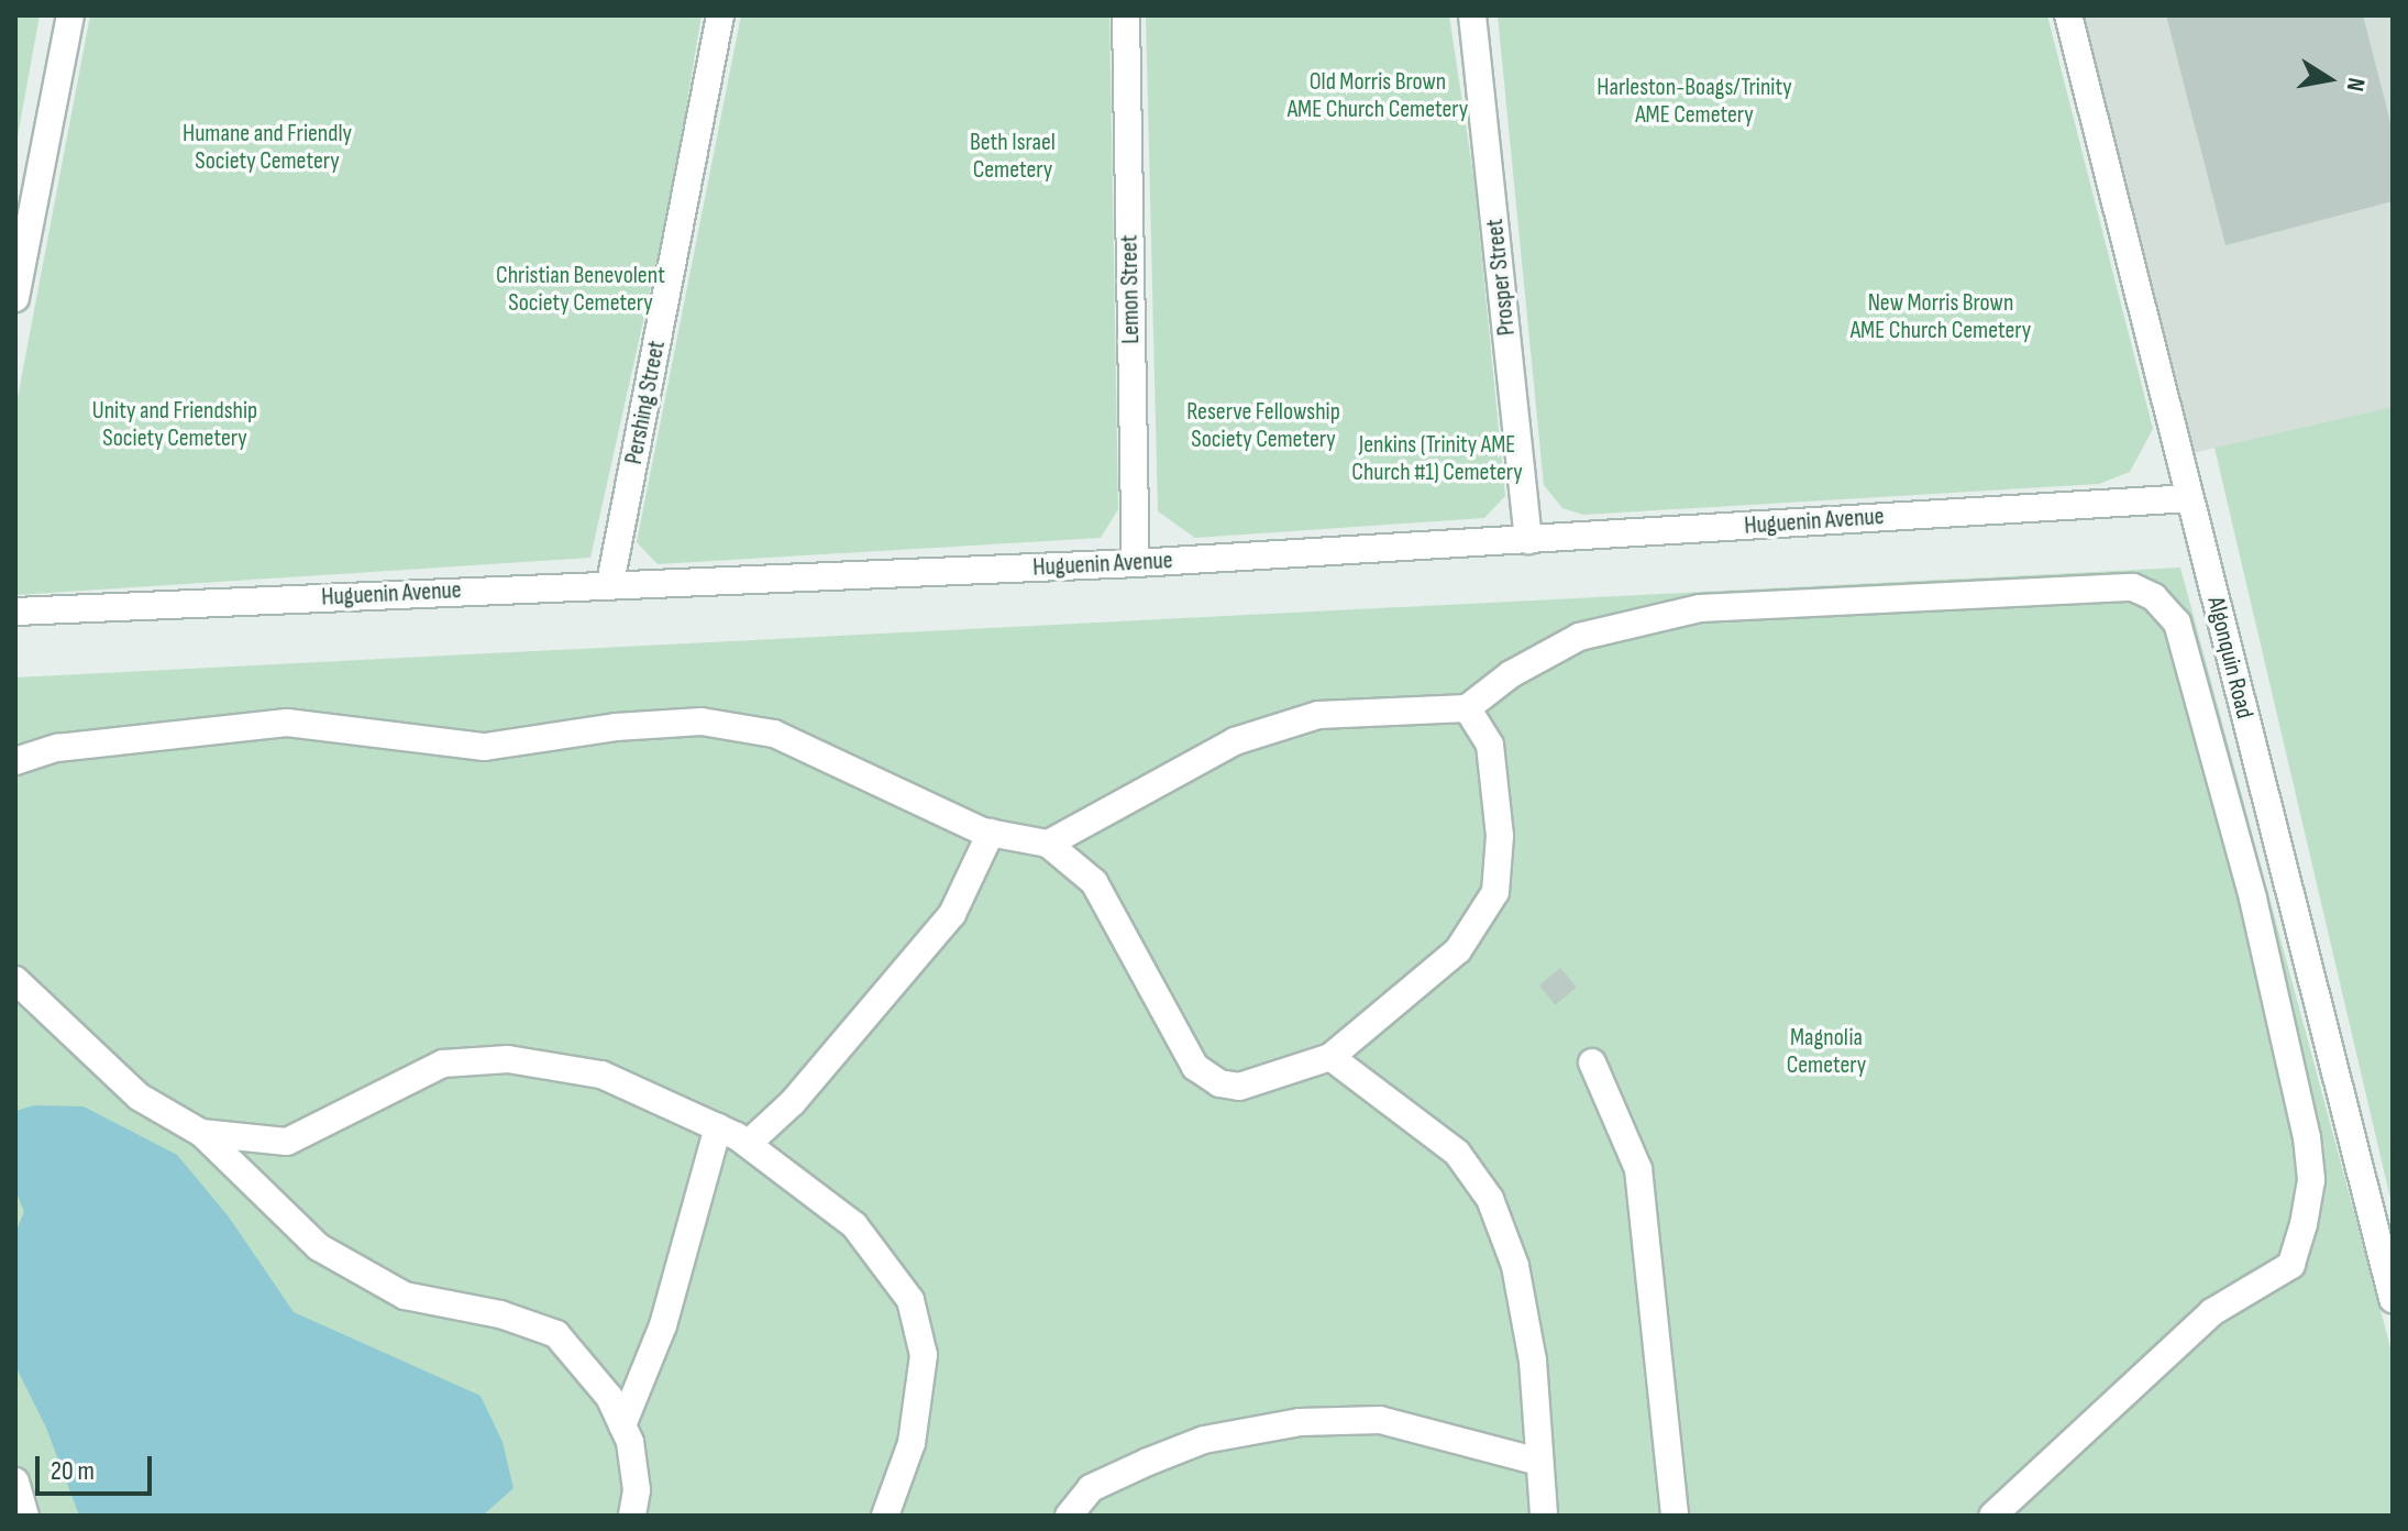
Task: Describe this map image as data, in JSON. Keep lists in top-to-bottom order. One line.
{"streets":{"street":["Prosper Street","Lemon Street","Pershing Street","Huguenin Avenue","Algonquin Road"]},"crossings":[["Prosper Street","Huguenin Avenue"],["Lemon Street","Huguenin Avenue"],["Pershing Street","Huguenin Avenue"],["Huguenin Avenue","Algonquin Road"]],"parks":["Old Morris Brown AME Church Cemetery","Harleston-Boags/Trinity AME Cemetery","Humane and Friendly Society Cemetery","Beth Israel Cemetery","Christian Benevolent Society Cemetery","New Morris Brown AME Church Cemetery","Unity and Friendship Society Cemetery","Reserve Fellowship Society Cemetery","Jenkins (Trinity AME Church #1) Cemetery","Magnolia Cemetery"],"scale_bar":"20 m","north":"right"}
